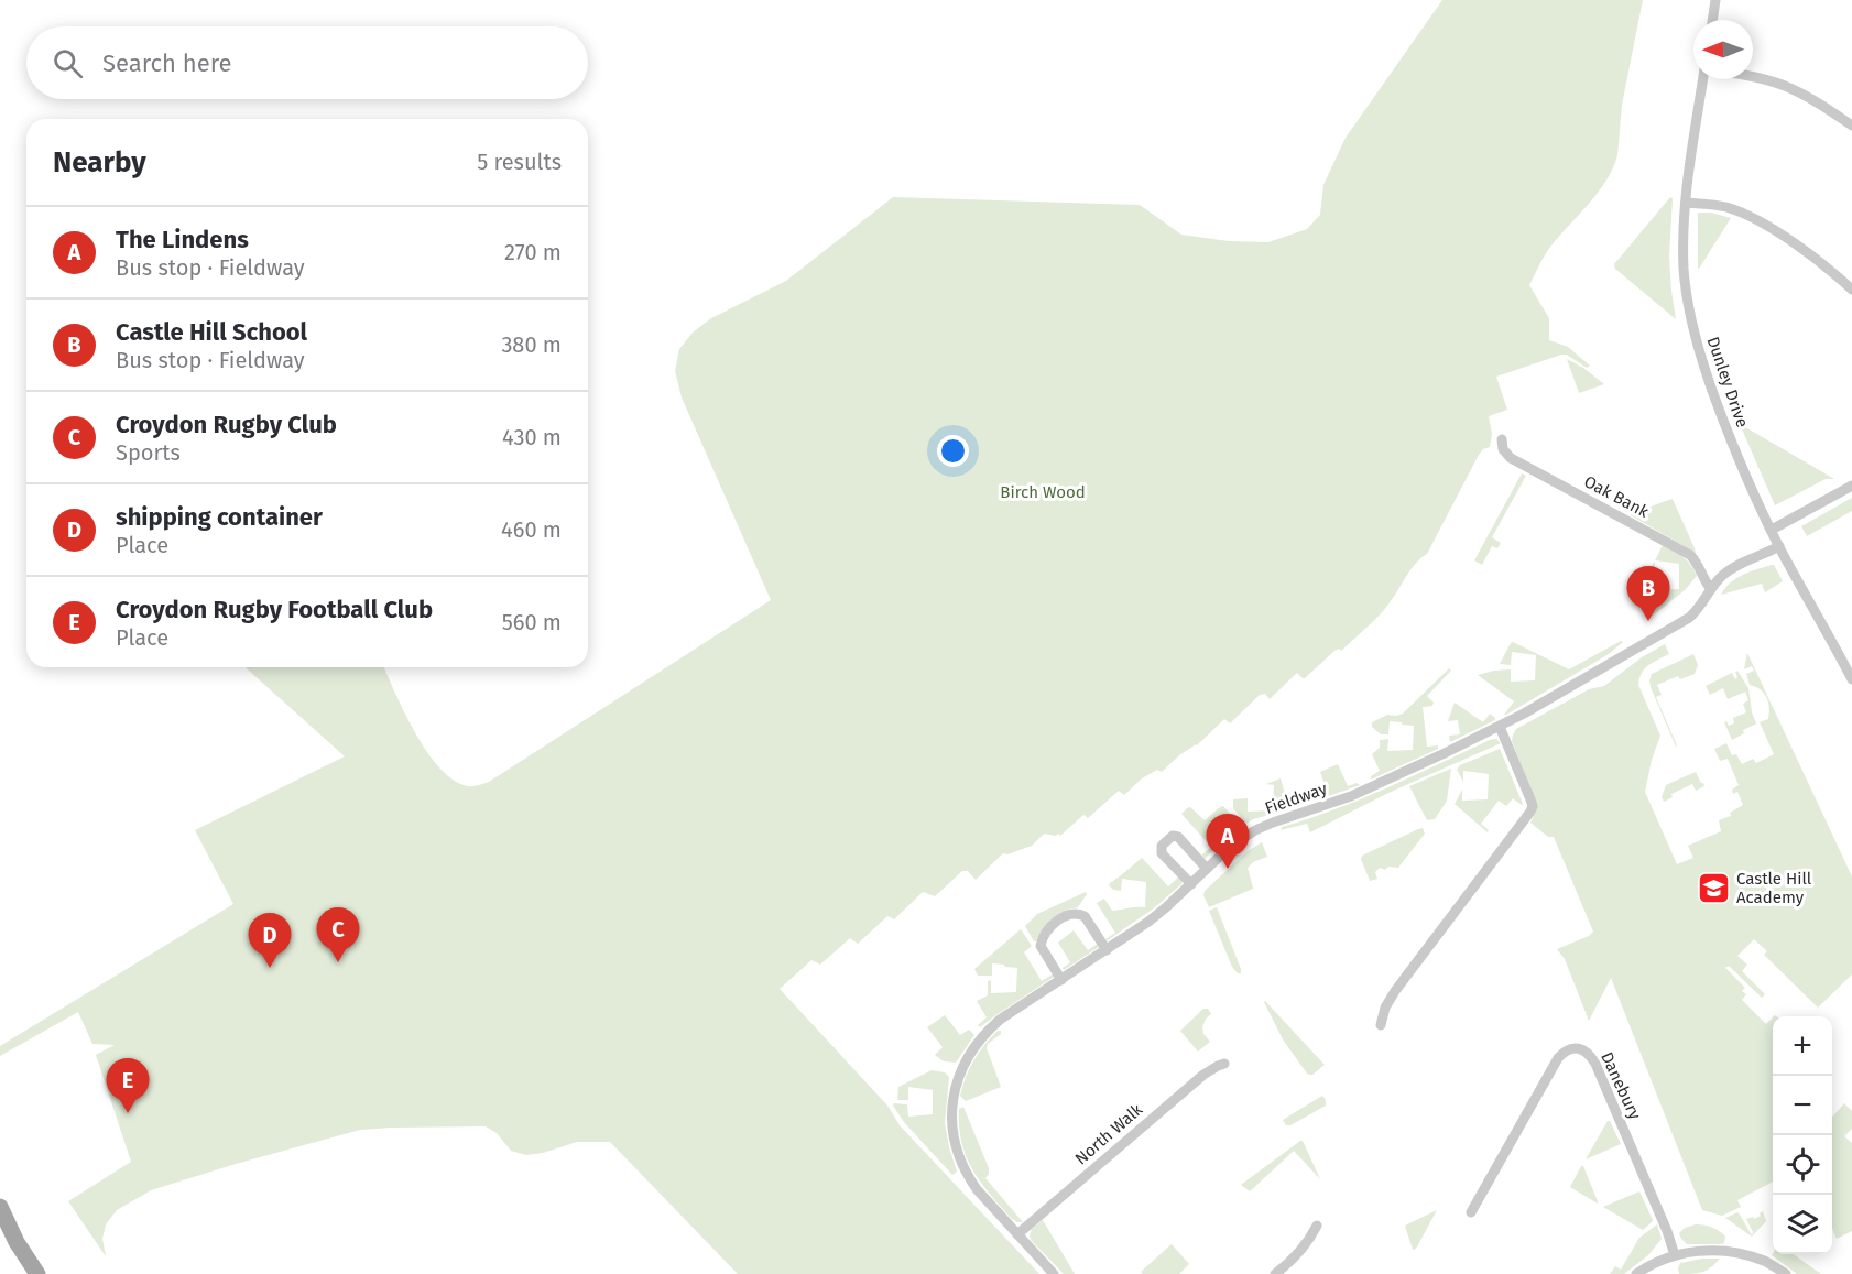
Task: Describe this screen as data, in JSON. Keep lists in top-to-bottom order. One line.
{"streets":{"street":["Dunley Drive","Oak Bank","Fieldway","Danebury","North Walk"]},"crossings":[["Dunley Drive","Fieldway"],["Oak Bank","Fieldway"],["Fieldway","North Walk"]],"parks":["Birch Wood"],"places":{"school or university":["Castle Hill Academy"]},"north":"left","page":{"search":"Search here","heading":["Nearby","5 results"],"list":[{"mark":"A","name":"The Lindens","note":"Bus stop · Fieldway","value":"270 m"},{"mark":"B","name":"Castle Hill School","note":"Bus stop · Fieldway","value":"380 m"},{"mark":"C","name":"Croydon Rugby Club","note":"Sports","value":"430 m"},{"mark":"D","name":"shipping container","note":"Place","value":"460 m"},{"mark":"E","name":"Croydon Rugby Football Club","note":"Place","value":"560 m"}],"pins":["B","A","C","D","E"],"map_buttons":["+","−"]}}
